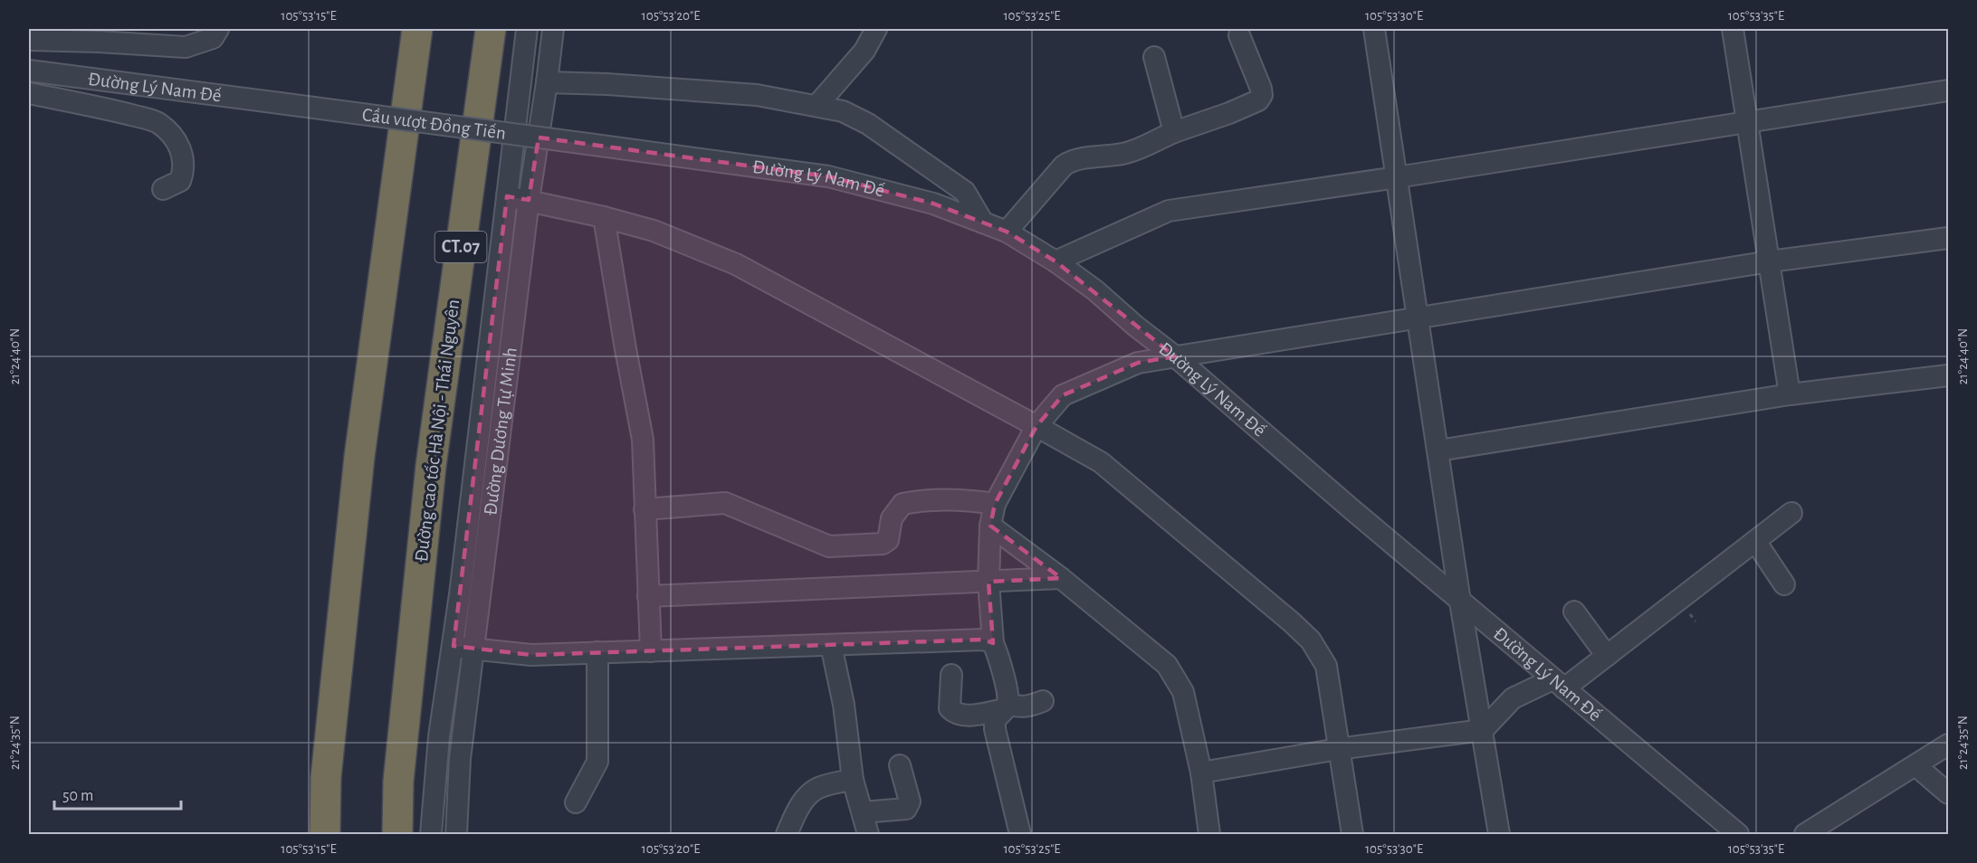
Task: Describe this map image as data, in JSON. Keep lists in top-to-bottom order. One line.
{"streets":{"highway":["CT.07","Đường cao tốc Hà Nội - Thái Nguyên"],"street":["Đường Lý Nam Đế","Cầu vượt Đồng Tiến","Đường Dương Tự Minh"]},"crossings":[["Đường Lý Nam Đế","Cầu vượt Đồng Tiến"]],"scale_bar":"50 m","coordinates":["105°53'15\"E","105°53'20\"E","105°53'25\"E","105°53'30\"E","105°53'35\"E","21°24'40\"N","21°24'35\"N"]}
